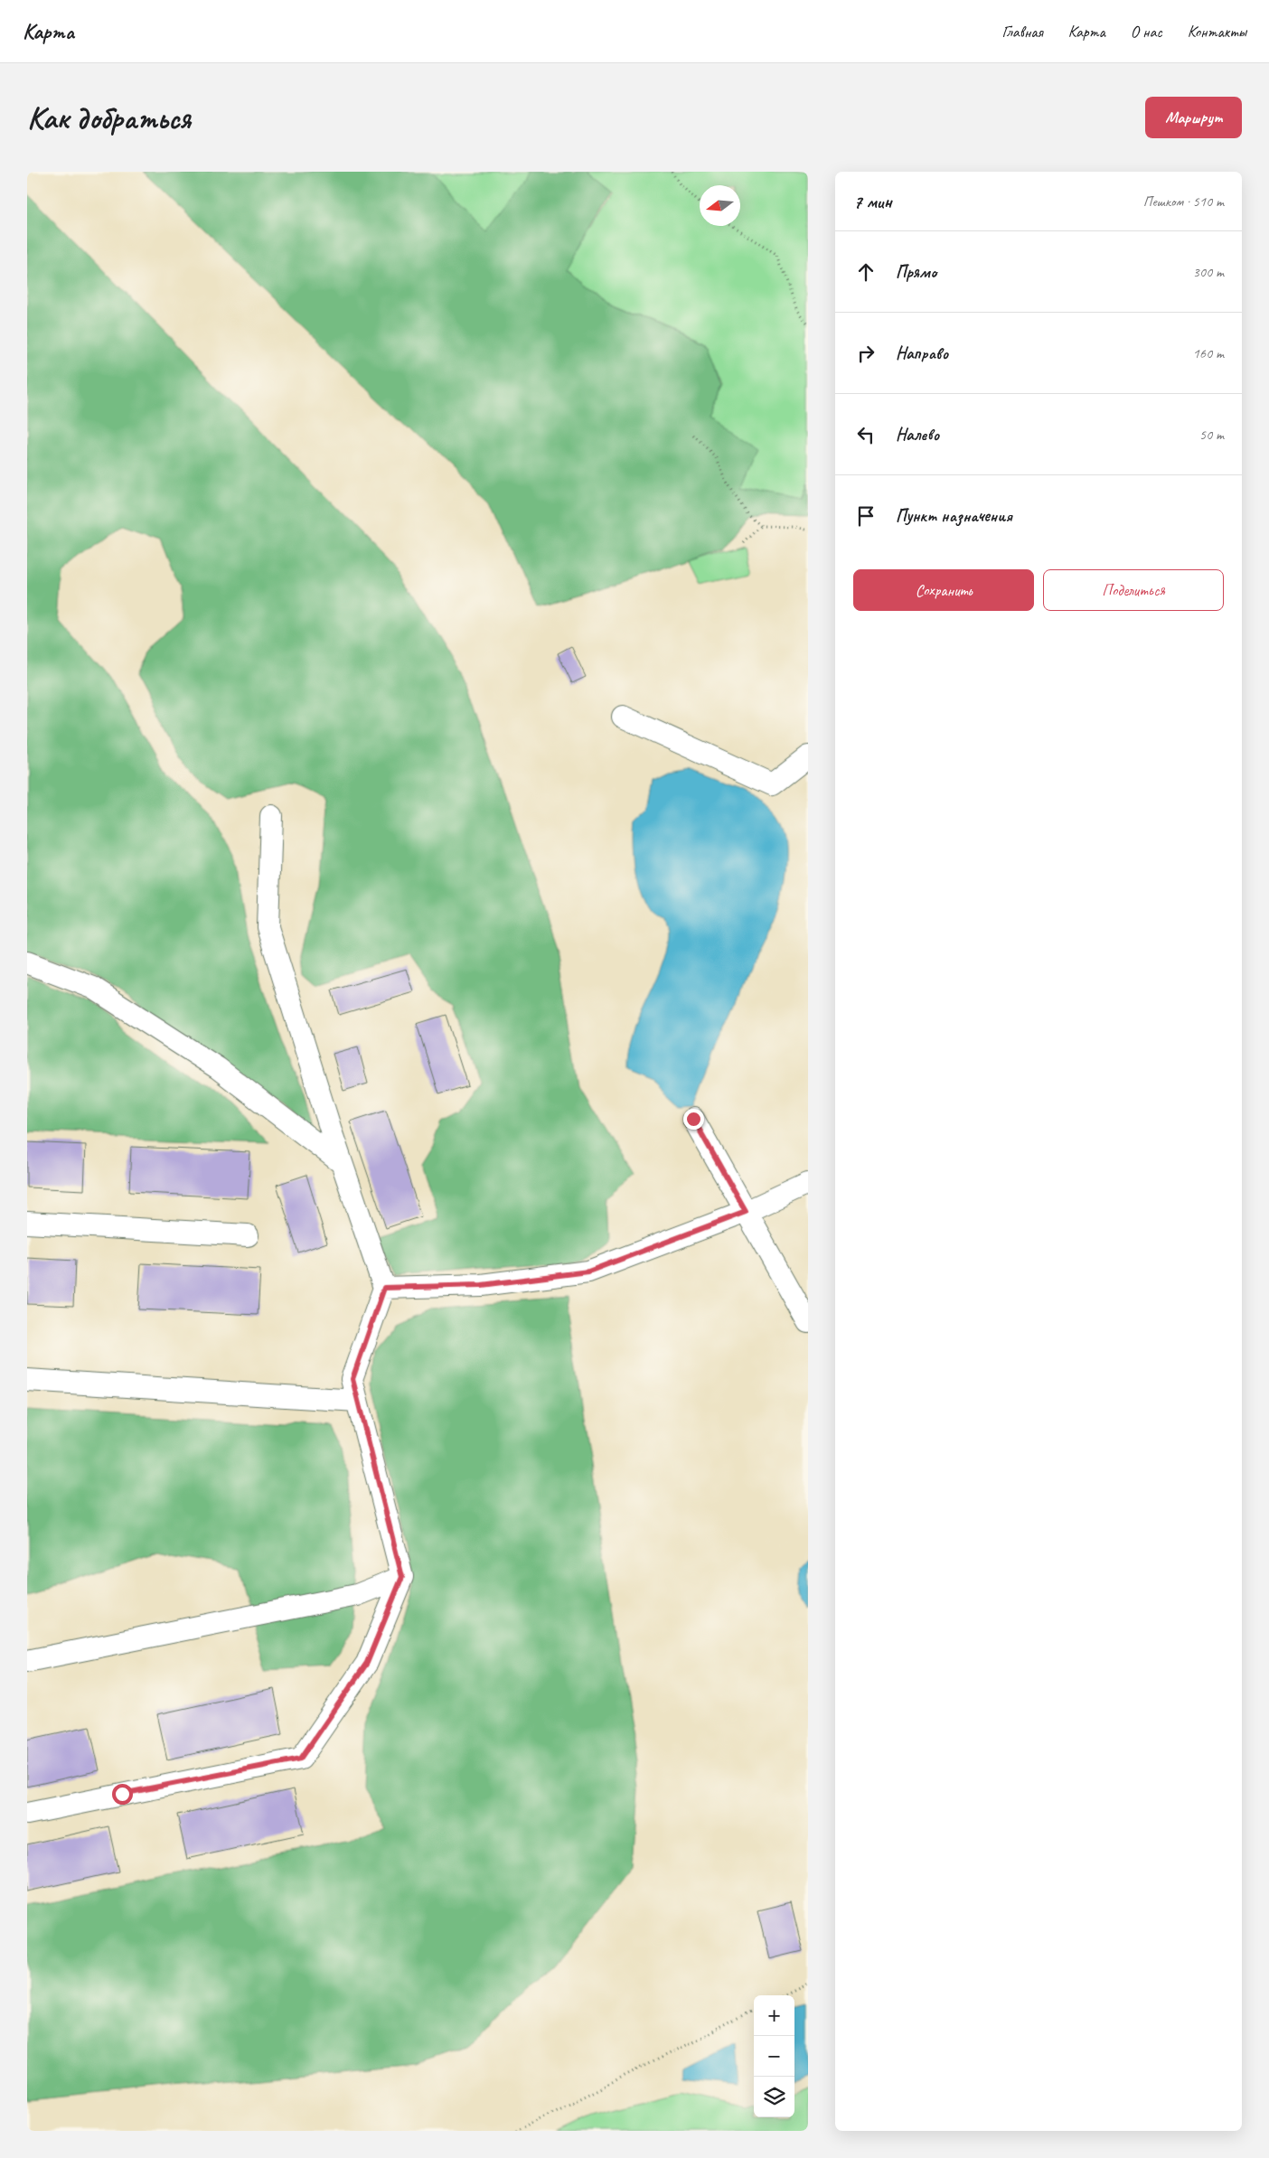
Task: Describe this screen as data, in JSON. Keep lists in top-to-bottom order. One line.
{"north":"left","page":{"header":"Карта","nav":["Главная","Карта","О нас","Контакты"],"buttons":["Маршрут",["Сохранить","Поделиться"]],"title":"Как добраться","heading":["7 мин","Пешком · 510 m"],"list":[["Прямо","300 m"],["Направо","160 m"],["Налево","50 m"],"Пункт назначения"],"map_buttons":["+","−"]}}
